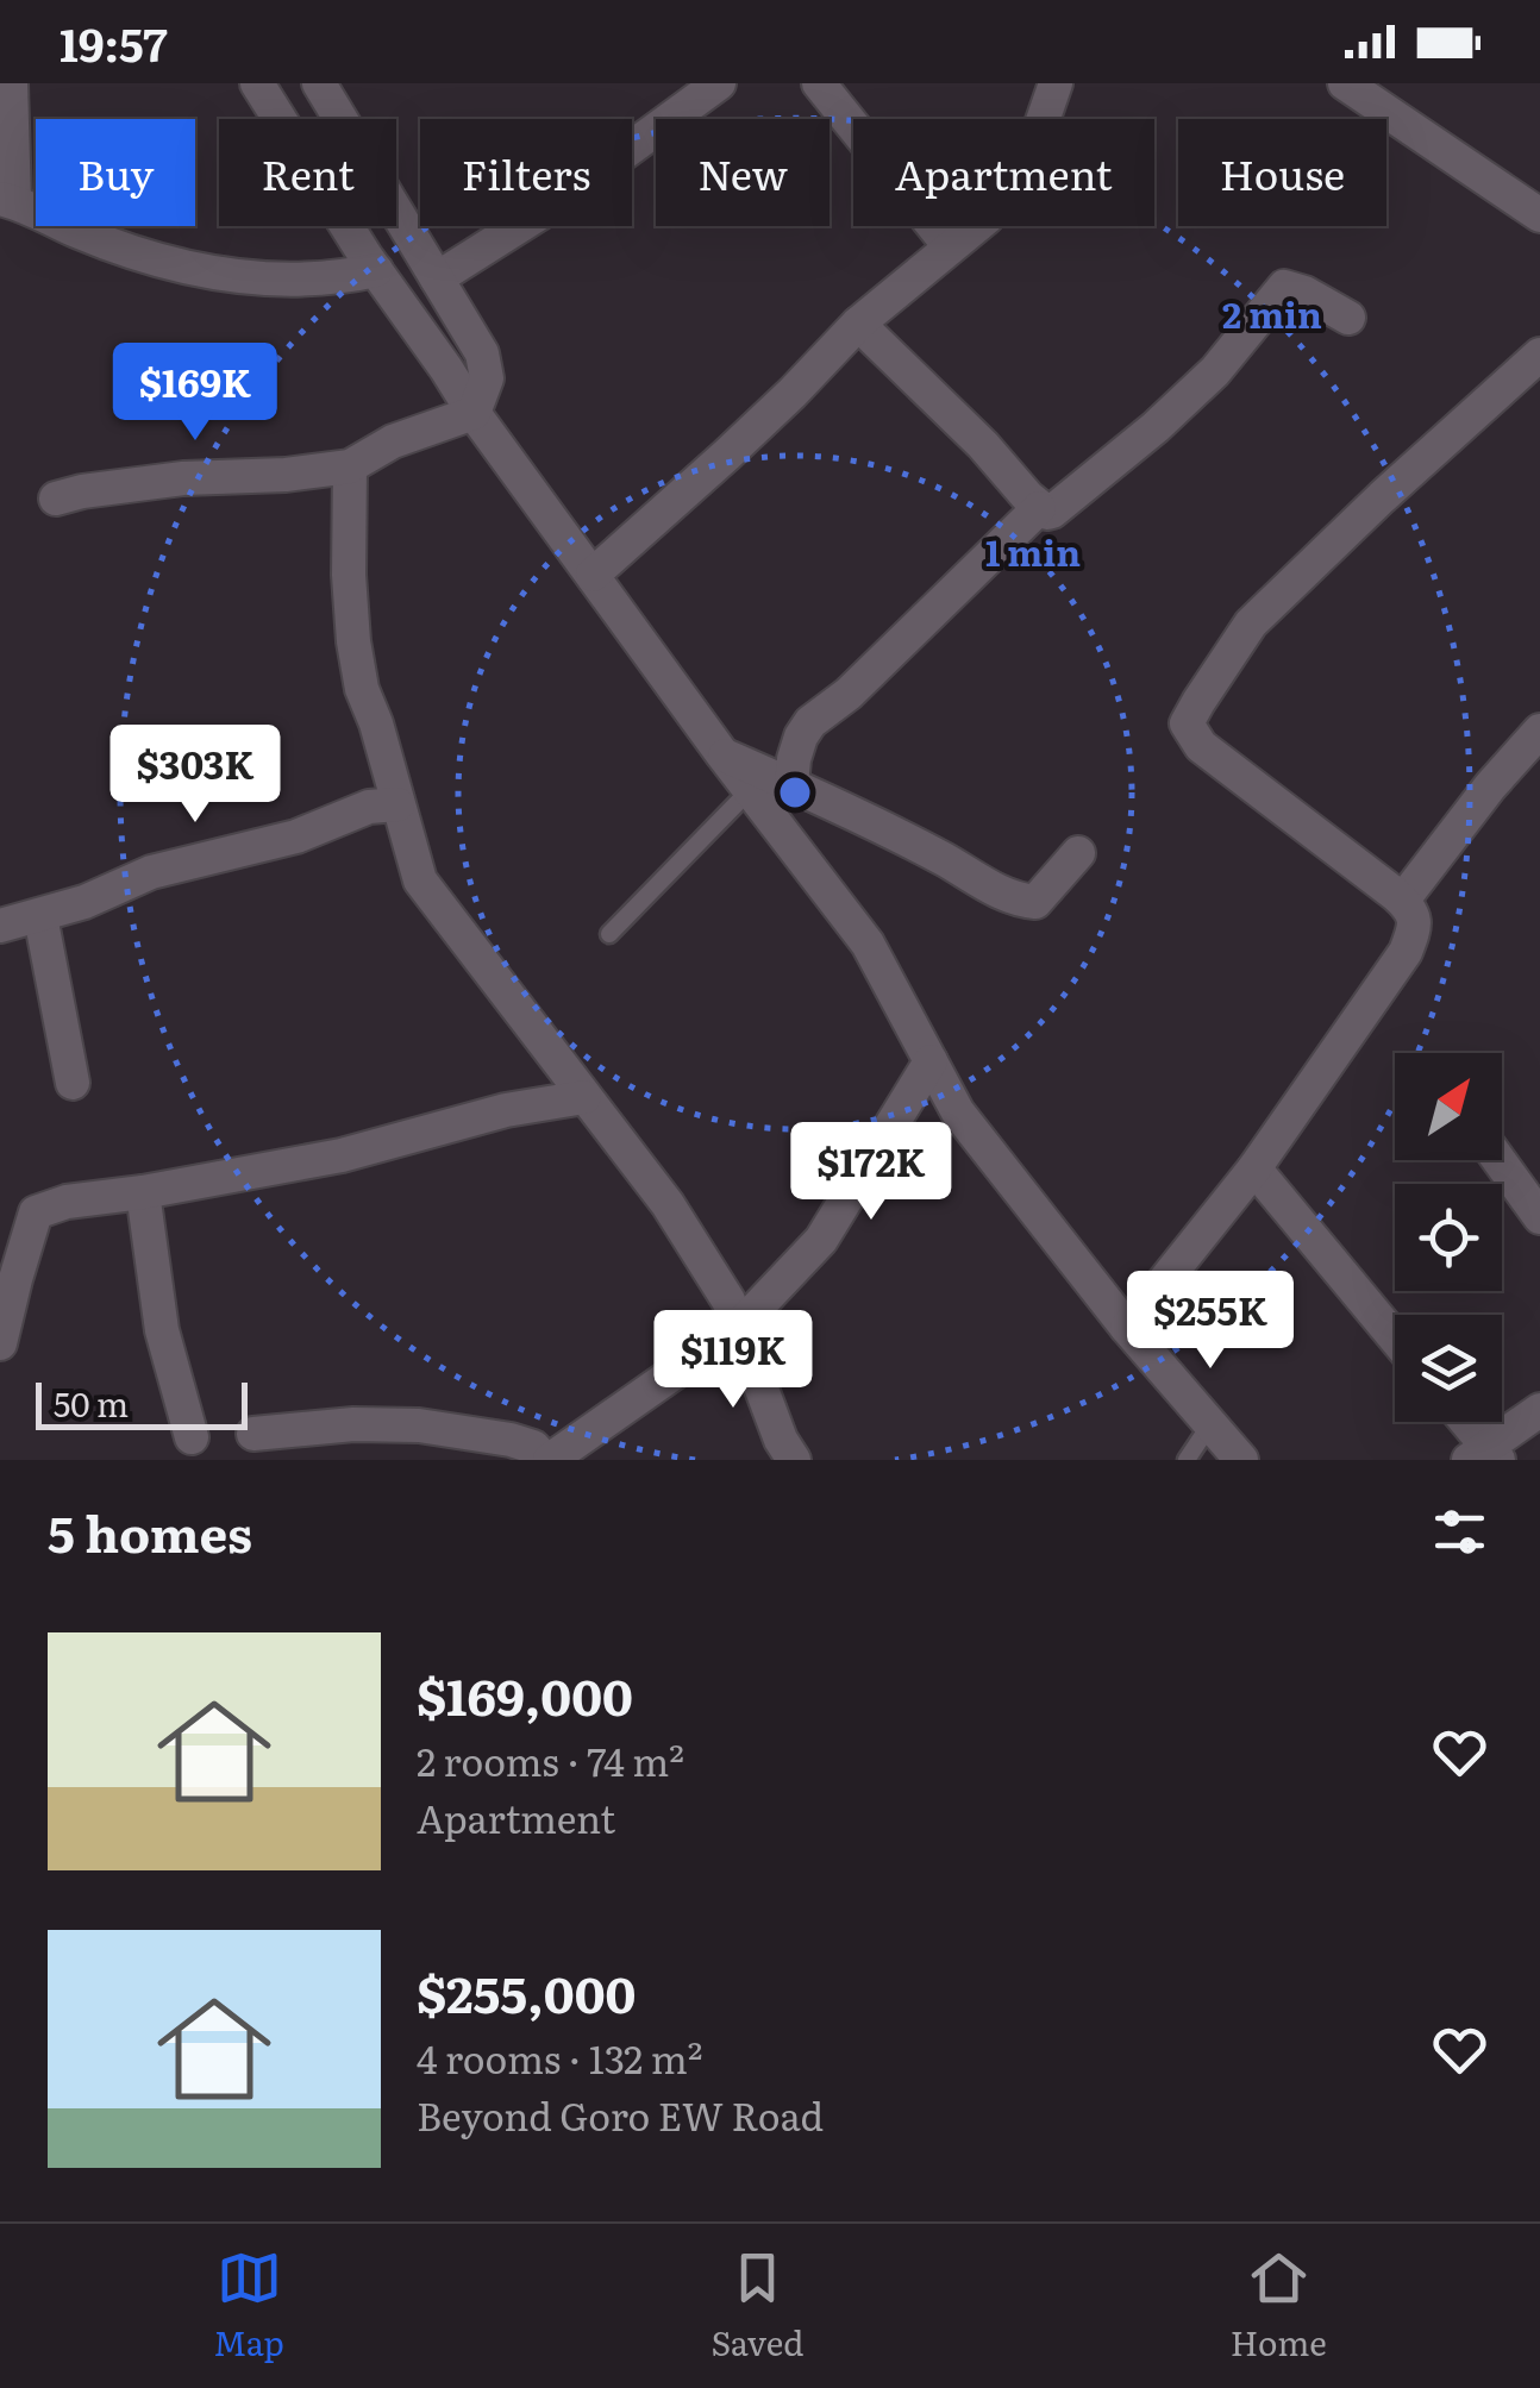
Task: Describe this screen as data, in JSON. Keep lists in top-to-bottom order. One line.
{"scale_bar":"50 m","north":"top right","page":{"status":"19:57","chip":["Buy","Rent","Filters","New","Apartment","House"],"price":["$169K","$303K","$172K","$255K","$119K"],"scale":"50 m","heading":"5 homes","list":[{"name":"$169,000","note":"2 rooms · 74 m² · Apartment"},{"name":"$255,000","note":"4 rooms · 132 m² · Beyond Goro EW Road"}],"tabs":["Map","Saved","Home"]},"rings":["2 min","1 min"]}
